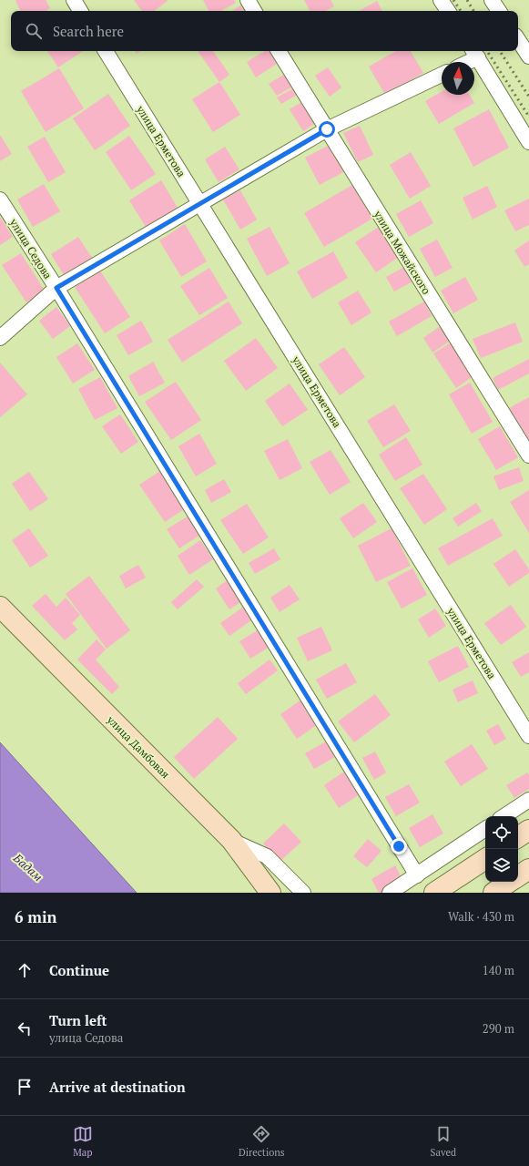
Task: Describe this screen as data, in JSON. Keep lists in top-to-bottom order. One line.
{"streets":{"street":["улица Ерметова","улица Седова","улица Можайского","улица Дамбовая"]},"water":["Бадам"],"north":"top","page":{"search":"Search here","heading":["6 min","Walk · 430 m"],"list":[["Continue","140 m"],["Turn left","улица Седова","290 m"],"Arrive at destination"],"nav":["Map","Directions","Saved"]}}
